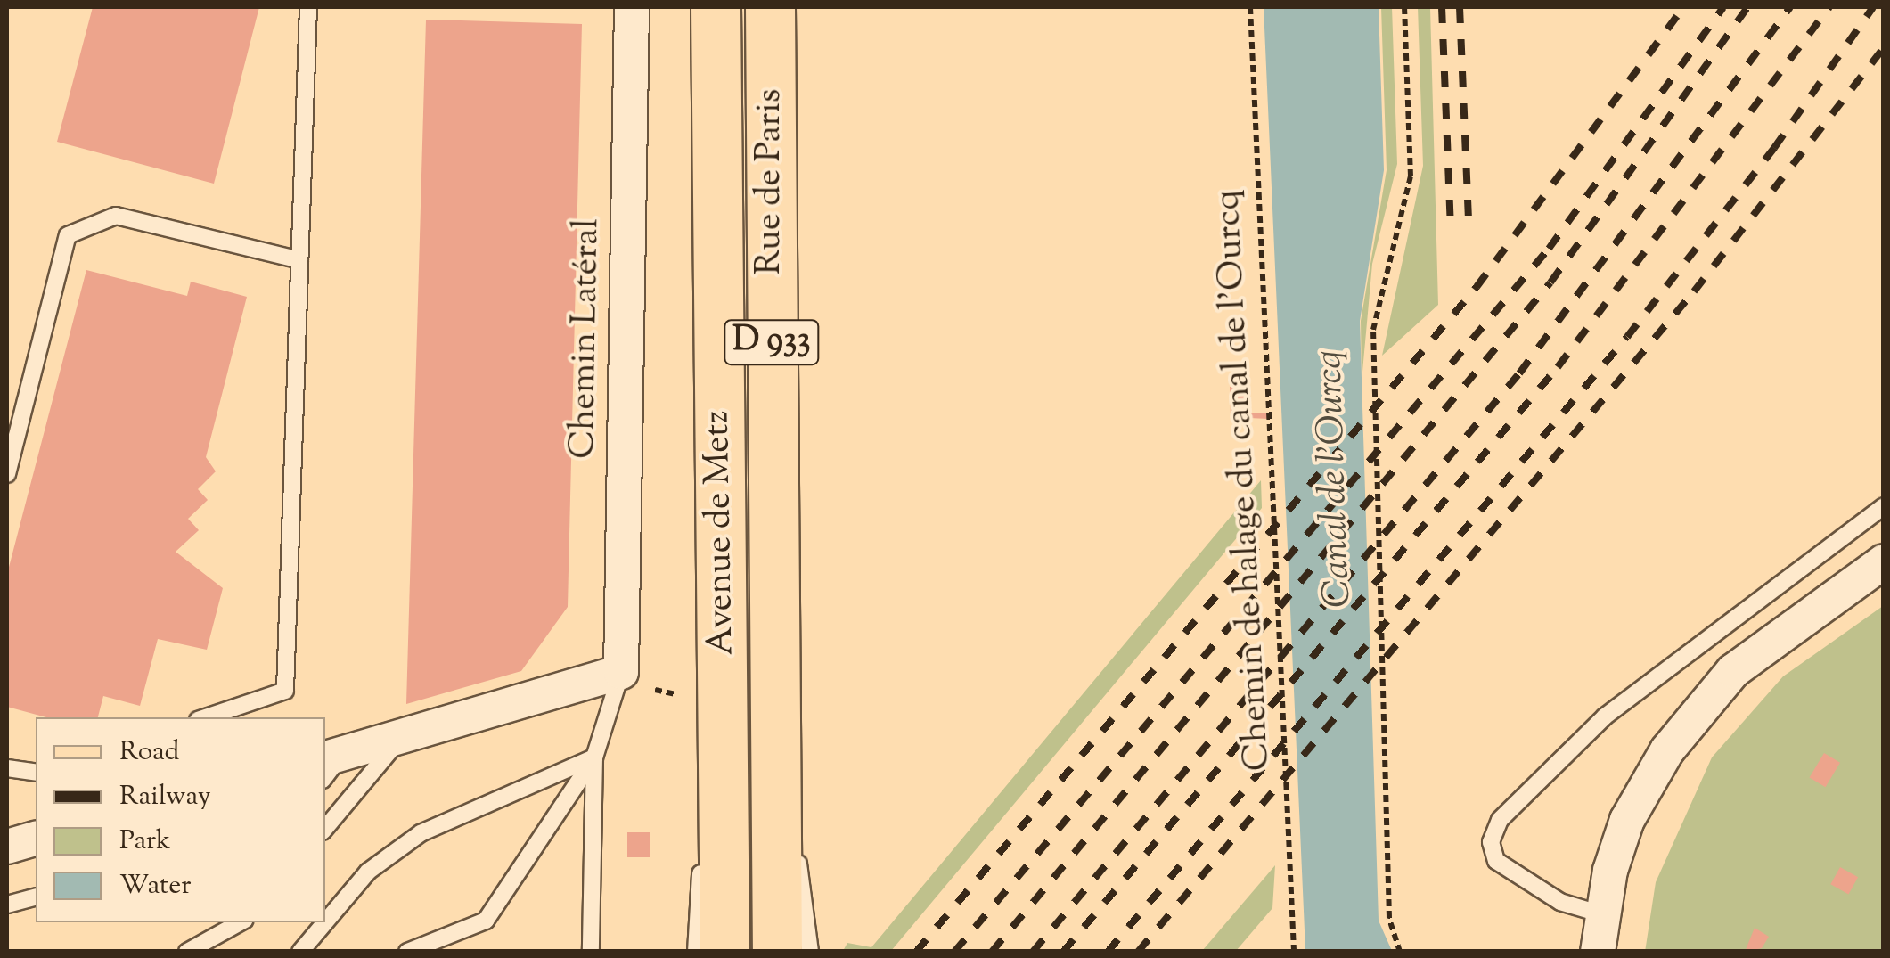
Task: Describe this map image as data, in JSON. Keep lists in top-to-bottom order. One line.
{"streets":{"main road":["Rue de Paris","D 933","Avenue de Metz"],"street":["Chemin Latéral"],"path":["Chemin de halage du canal de l'Ourcq"]},"water":["Canal de l'Ourcq"],"legend":["Road","Railway","Park","Water"]}
